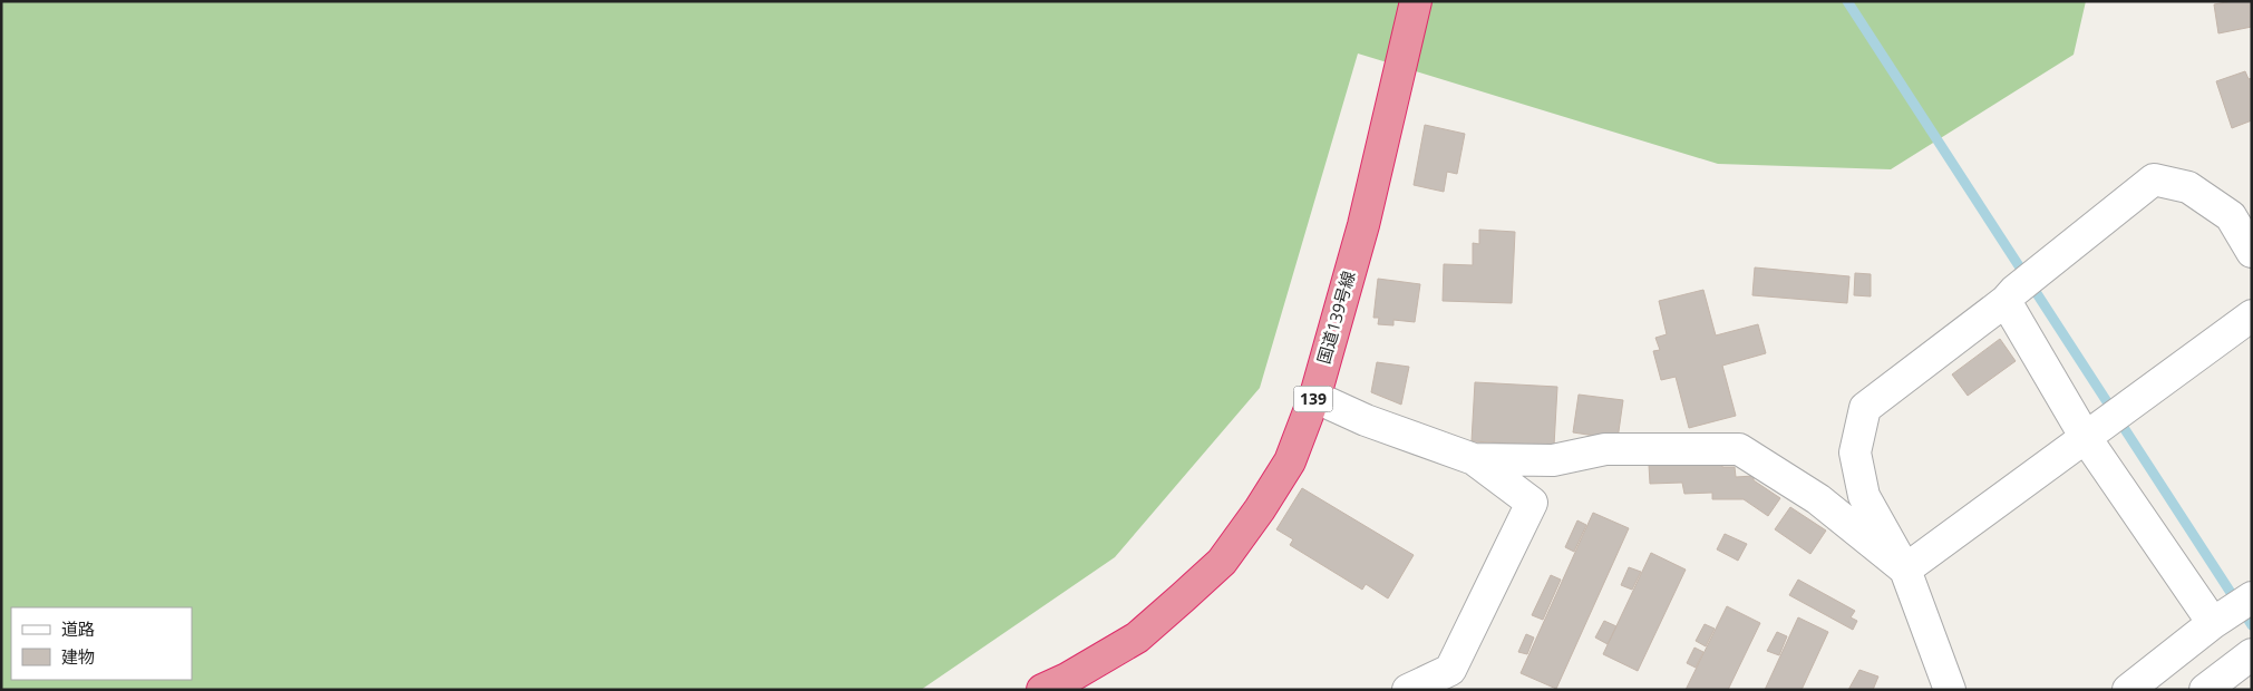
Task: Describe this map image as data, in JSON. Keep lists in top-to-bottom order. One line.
{"streets":{"highway":["国道139号線","139"]},"legend":["道路","建物"]}
